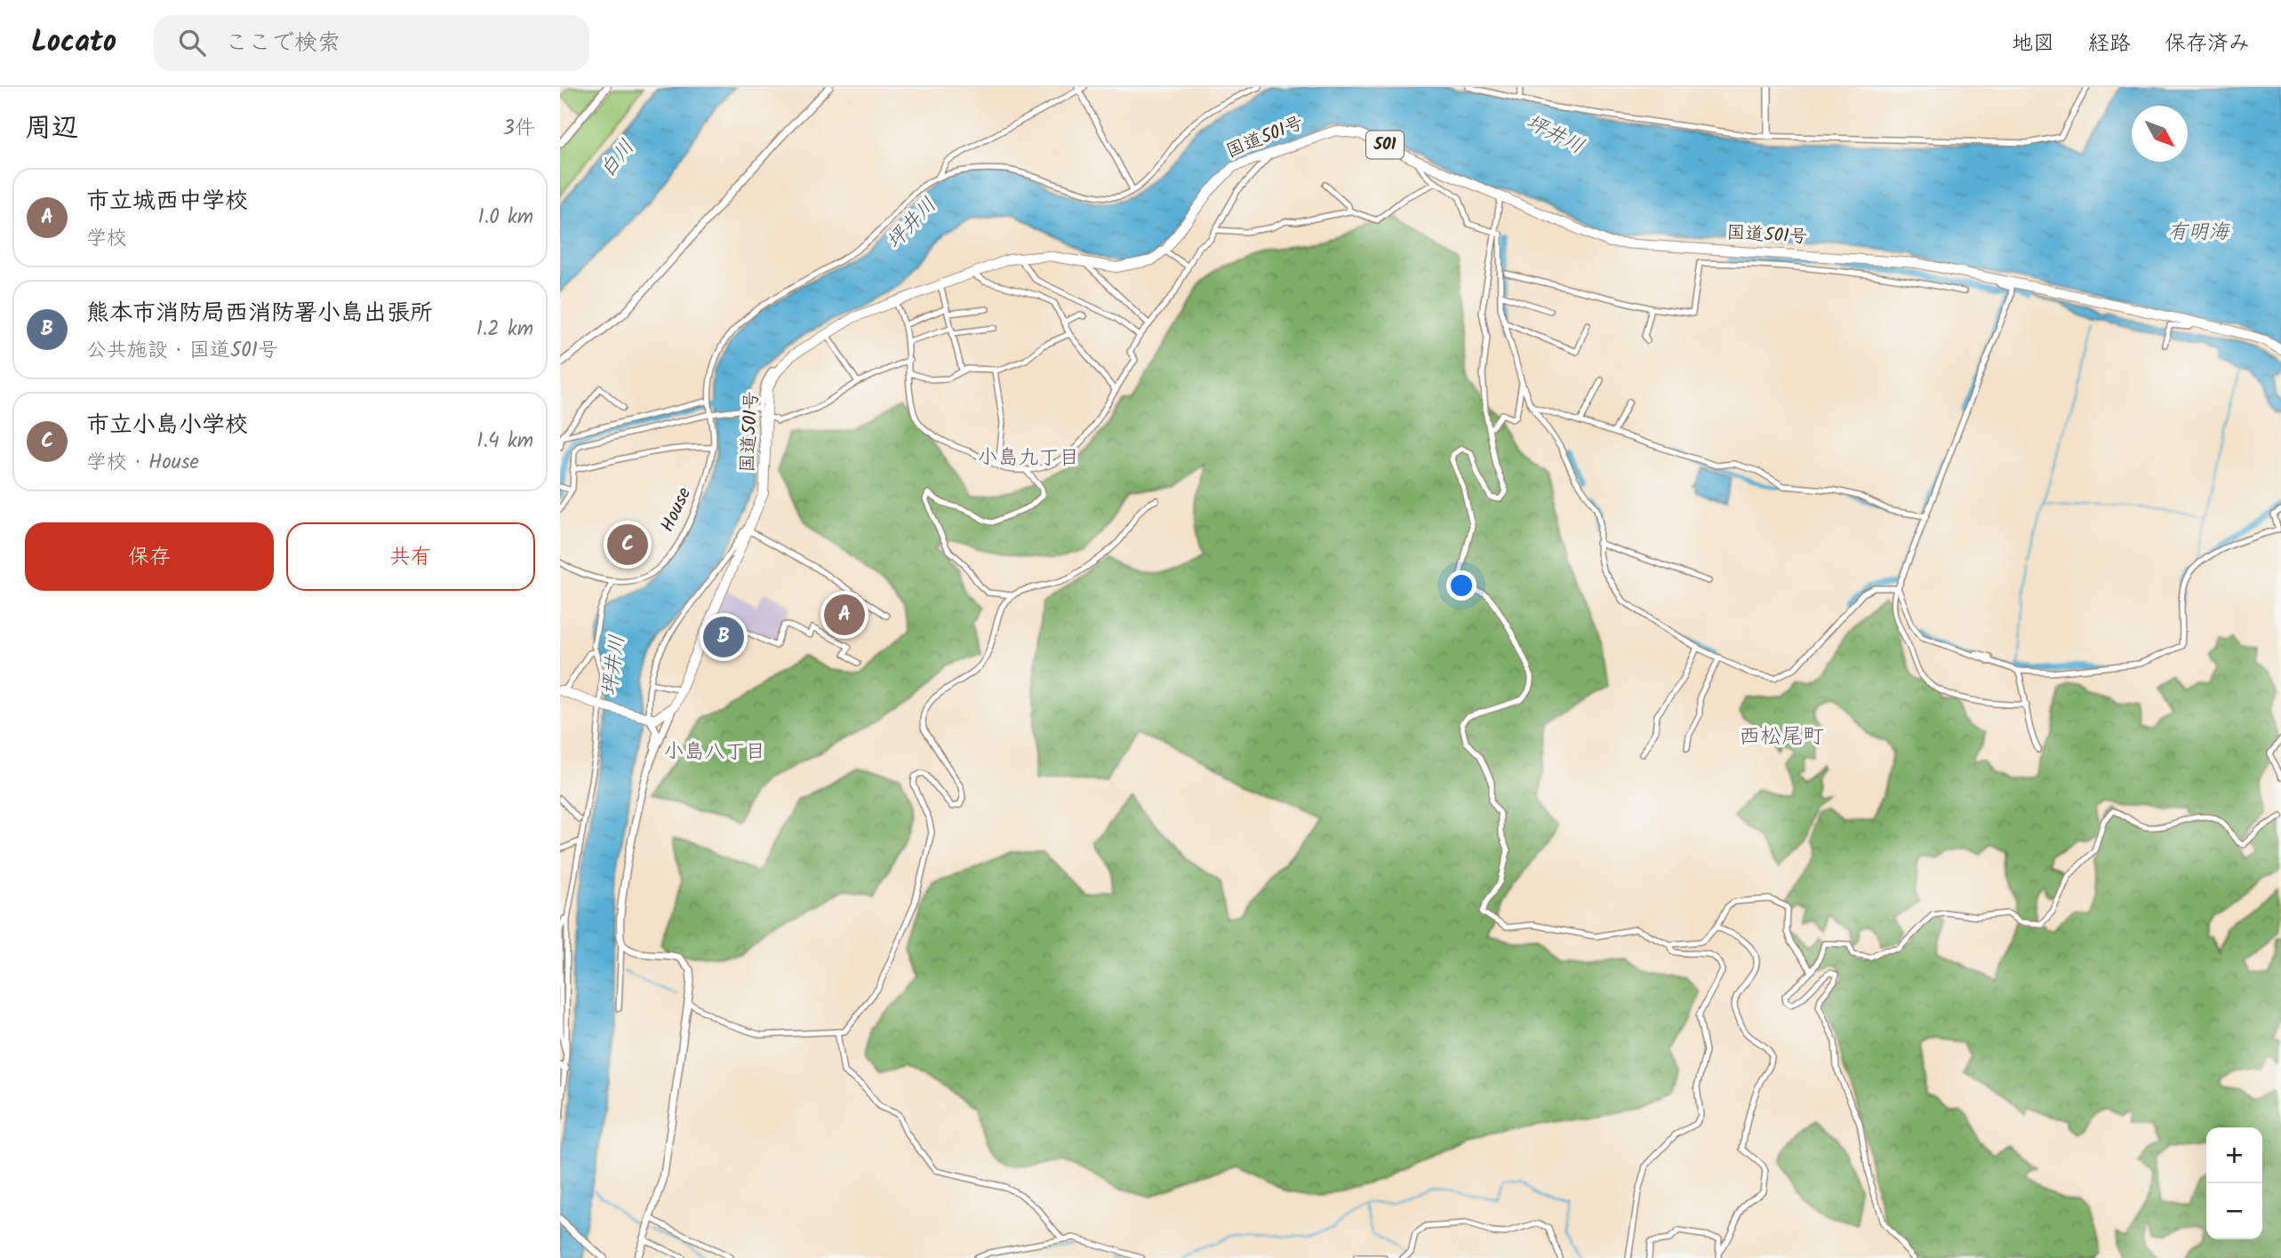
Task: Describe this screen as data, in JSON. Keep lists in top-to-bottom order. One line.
{"streets":{"highway":["国道501号","501"],"street":["House"]},"districts":["小島九丁目","西松尾町","小島八丁目"],"water":["坪井川","白川","有明海"],"north":"bottom right","page":{"header":"Locato","search":"ここで検索","nav":["地図","経路","保存済み"],"heading":["周辺","3件"],"list":[{"mark":"A","name":"市立城西中学校","note":"学校","value":"1.0 km"},{"mark":"B","name":"熊本市消防局西消防署小島出張所","note":"公共施設 · 国道501号","value":"1.2 km"},{"mark":"C","name":"市立小島小学校","note":"学校 · House","value":"1.4 km"}],"buttons":["保存","共有"],"pins":["C","A","B"],"map_buttons":["+","−"]}}
